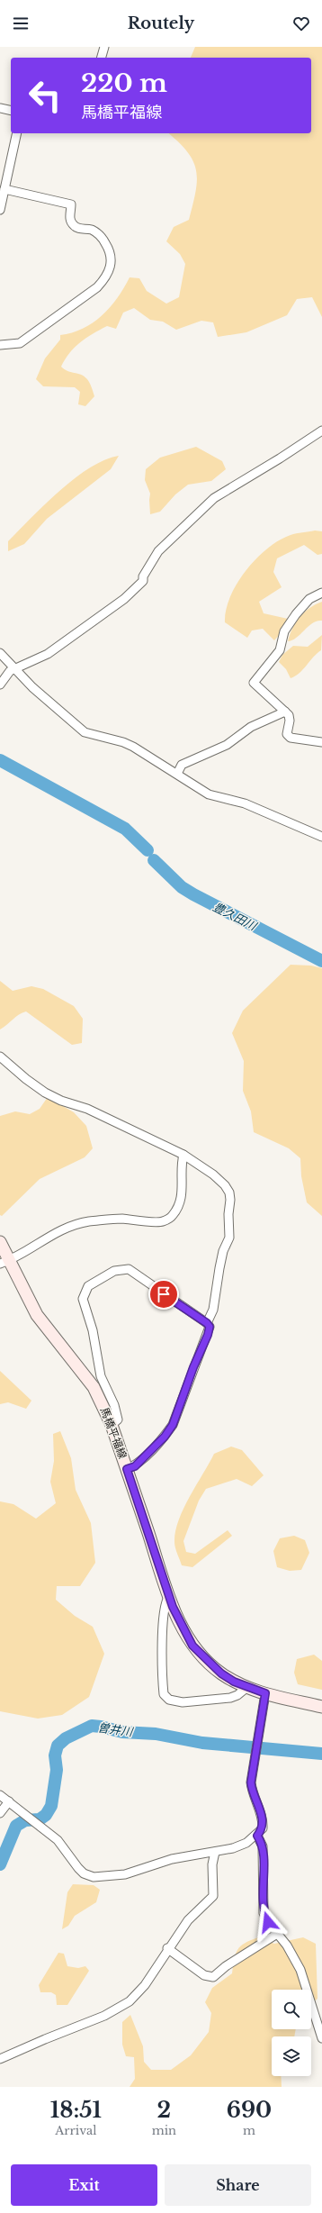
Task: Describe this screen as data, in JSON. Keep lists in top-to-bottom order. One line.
{"streets":{"main road":["馬橋平福線"]},"water":["豊久田川","曽井川"],"page":{"header":"Routely","turn":["220 m","馬橋平福線"],"eta":["18:51","Arrival","2","min","690","m"],"buttons":["Exit","Share"]}}
